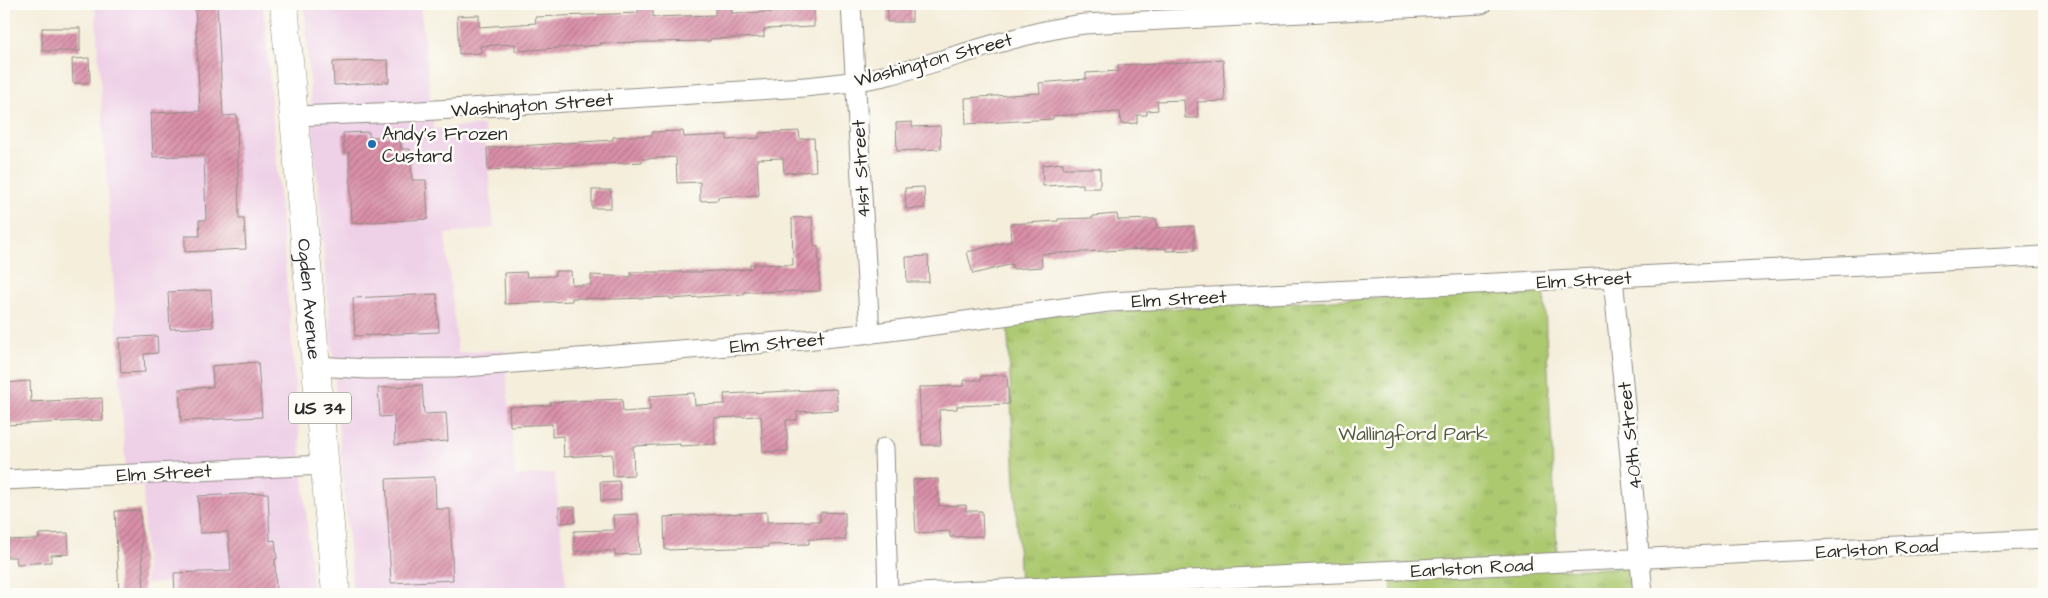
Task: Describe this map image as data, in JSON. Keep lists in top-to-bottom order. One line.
{"streets":{"main road":["Ogden Avenue","US 34"],"street":["Washington Street","41st Street","Elm Street","40th Street","Earlston Road"]},"crossings":[["Washington Street","41st Street"],["Washington Street","Ogden Avenue"],["41st Street","Elm Street"],["Elm Street","Ogden Avenue"],["Elm Street","40th Street"],["40th Street","Earlston Road"]],"parks":["Wallingford Park"],"places":["Andy's Frozen Custard"]}
